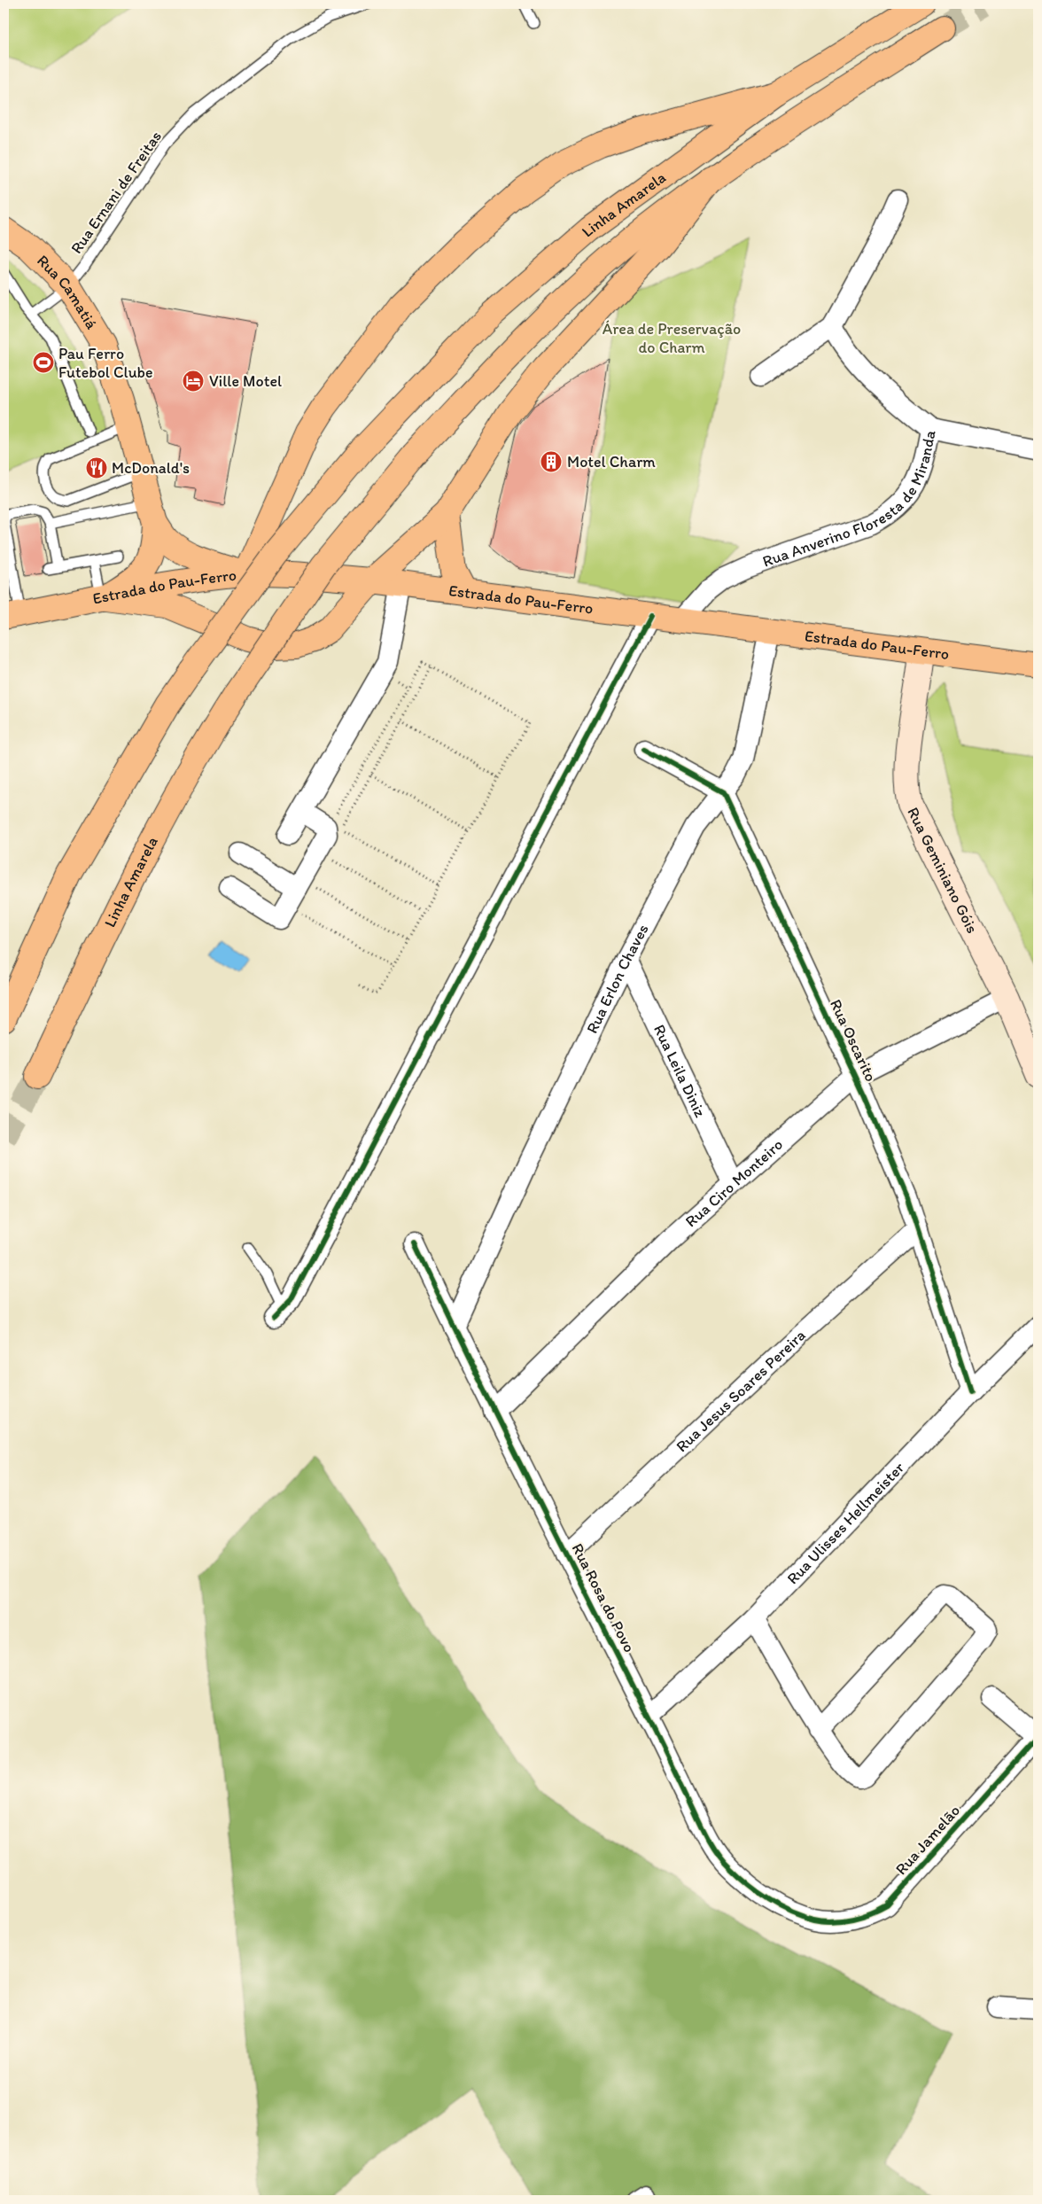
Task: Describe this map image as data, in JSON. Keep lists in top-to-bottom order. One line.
{"streets":{"main road":["Linha Amarela","Rua Camatiá","Estrada do Pau-Ferro"],"street":["Rua Anverino Floresta de Miranda","Rua Geminiano Góis","Rua Erlon Chaves","Rua Oscarito","Rua Leila Diniz","Rua Ciro Monteiro","Rua Jesus Soares Pereira","Rua Ulisses Hellmeister","Rua Rosa do Povo","Rua Jamelão"],"lane":["Rua Ernani de Freitas"]},"crossings":[["Rua Ernani de Freitas","Rua Camatiá"],["Rua Camatiá","Estrada do Pau-Ferro"],["Rua Anverino Floresta de Miranda","Estrada do Pau-Ferro"],["Estrada do Pau-Ferro","Rua Geminiano Góis"],["Estrada do Pau-Ferro","Rua Erlon Chaves"],["Rua Geminiano Góis","Rua Ciro Monteiro"],["Rua Erlon Chaves","Rua Oscarito"],["Rua Erlon Chaves","Rua Leila Diniz"],["Rua Erlon Chaves","Rua Rosa do Povo"],["Rua Oscarito","Rua Ciro Monteiro"],["Rua Oscarito","Rua Jesus Soares Pereira"],["Rua Oscarito","Rua Ulisses Hellmeister"],["Rua Leila Diniz","Rua Ciro Monteiro"],["Rua Ciro Monteiro","Rua Rosa do Povo"],["Rua Jesus Soares Pereira","Rua Rosa do Povo"],["Rua Ulisses Hellmeister","Rua Rosa do Povo"],["Rua Rosa do Povo","Rua Jamelão"]],"parks":["Área de Preservação do Charm"],"places":{"sports":["Pau Ferro Futebol Clube"],"hotel":["Ville Motel"],"building":["Motel Charm"],"restaurant":["McDonald's"]}}
